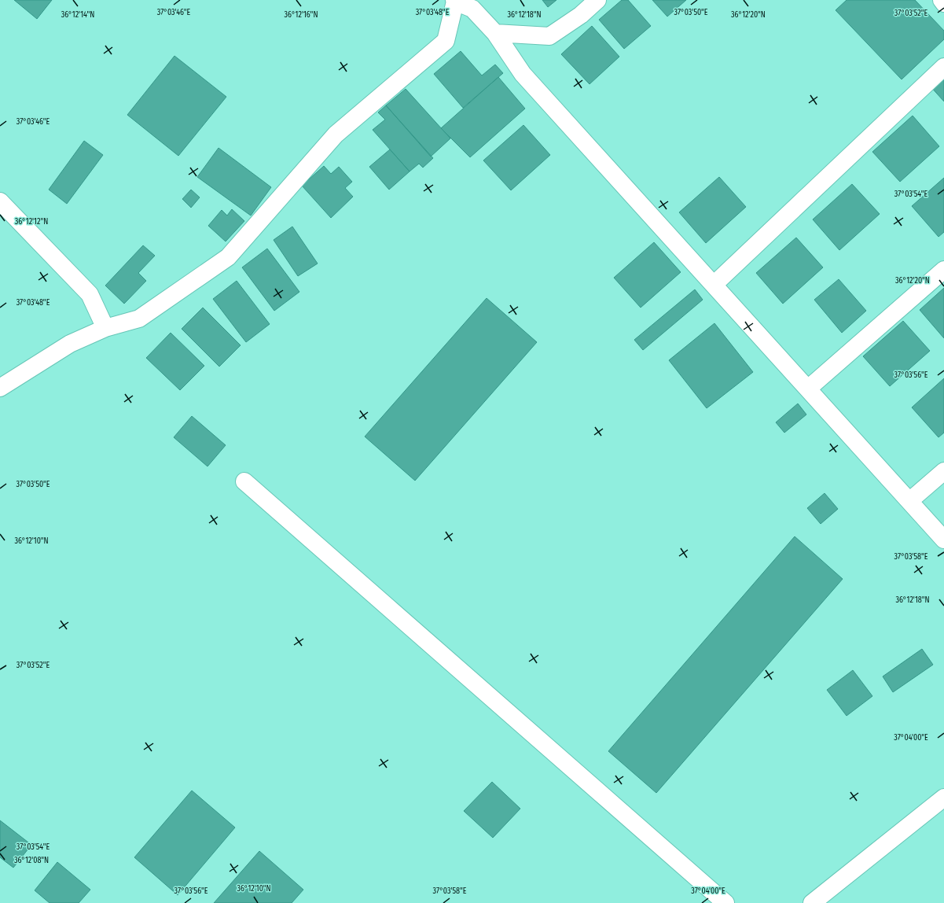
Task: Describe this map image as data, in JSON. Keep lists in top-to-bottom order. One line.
{"coordinates":["37°03'48\"E","37°03'46\"E","37°03'50\"E","37°03'52\"E","36°12'14\"N","36°12'16\"N","36°12'18\"N","36°12'20\"N","37°03'54\"E","36°12'12\"N","37°03'56\"E","36°12'10\"N","37°03'58\"E","37°04'00\"E","36°12'08\"N"]}
